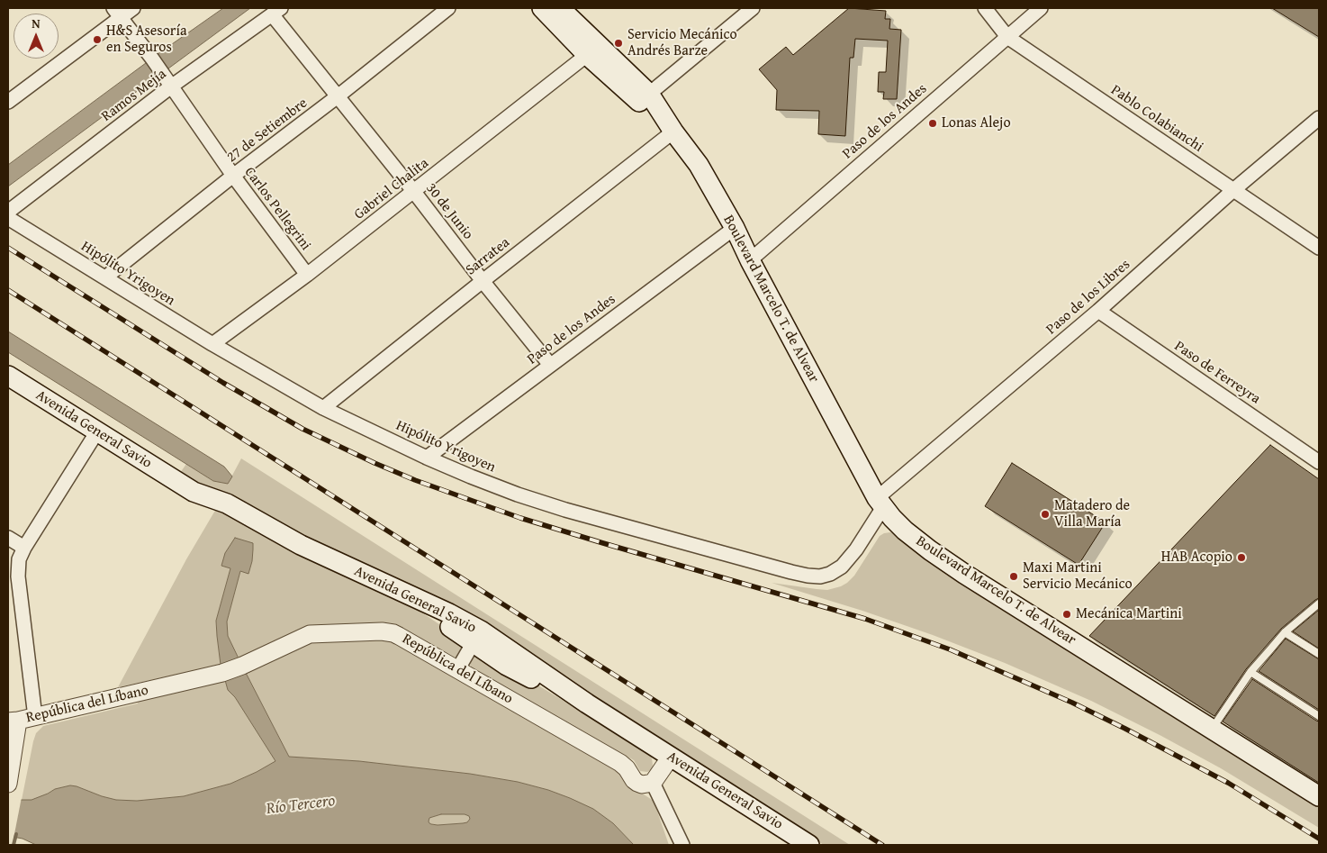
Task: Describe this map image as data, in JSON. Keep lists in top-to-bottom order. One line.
{"streets":{"main road":["Boulevard Marcelo T. de Alvear","Avenida General Savio"],"street":["Ramos Mejía","Pablo Colabianchi","Paso de los Andes","27 de Setiembre","Gabriel Chalita","Carlos Pellegrini","30 de Junio","Sarratea","Hipólito Yrigoyen","Paso de los Libres","Paso de Ferreyra","República del Líbano"]},"crossings":[["Ramos Mejía","Carlos Pellegrini"],["Ramos Mejía","30 de Junio"],["Pablo Colabianchi","Paso de los Andes"],["Pablo Colabianchi","Paso de los Libres"],["Paso de los Andes","30 de Junio"],["Paso de los Andes","Hipólito Yrigoyen"],["Paso de los Andes","Boulevard Marcelo T. de Alvear"],["27 de Setiembre","Carlos Pellegrini"],["27 de Setiembre","30 de Junio"],["27 de Setiembre","Hipólito Yrigoyen"],["Gabriel Chalita","Carlos Pellegrini"],["Gabriel Chalita","30 de Junio"],["Gabriel Chalita","Hipólito Yrigoyen"],["Gabriel Chalita","Boulevard Marcelo T. de Alvear"],["30 de Junio","Sarratea"],["Sarratea","Hipólito Yrigoyen"],["Sarratea","Boulevard Marcelo T. de Alvear"],["Hipólito Yrigoyen","Paso de los Libres"],["Hipólito Yrigoyen","Boulevard Marcelo T. de Alvear"],["Paso de los Libres","Boulevard Marcelo T. de Alvear"],["Paso de los Libres","Paso de Ferreyra"]],"water":["Río Tercero"],"places":["H&S Asesoría en Seguros","Servicio Mecánico Andrés Barze","Lonas Alejo","Matadero de Villa María","HAB Acopio","Maxi Martini Servicio Mecánico","Mecánica Martini"],"north":"top"}
